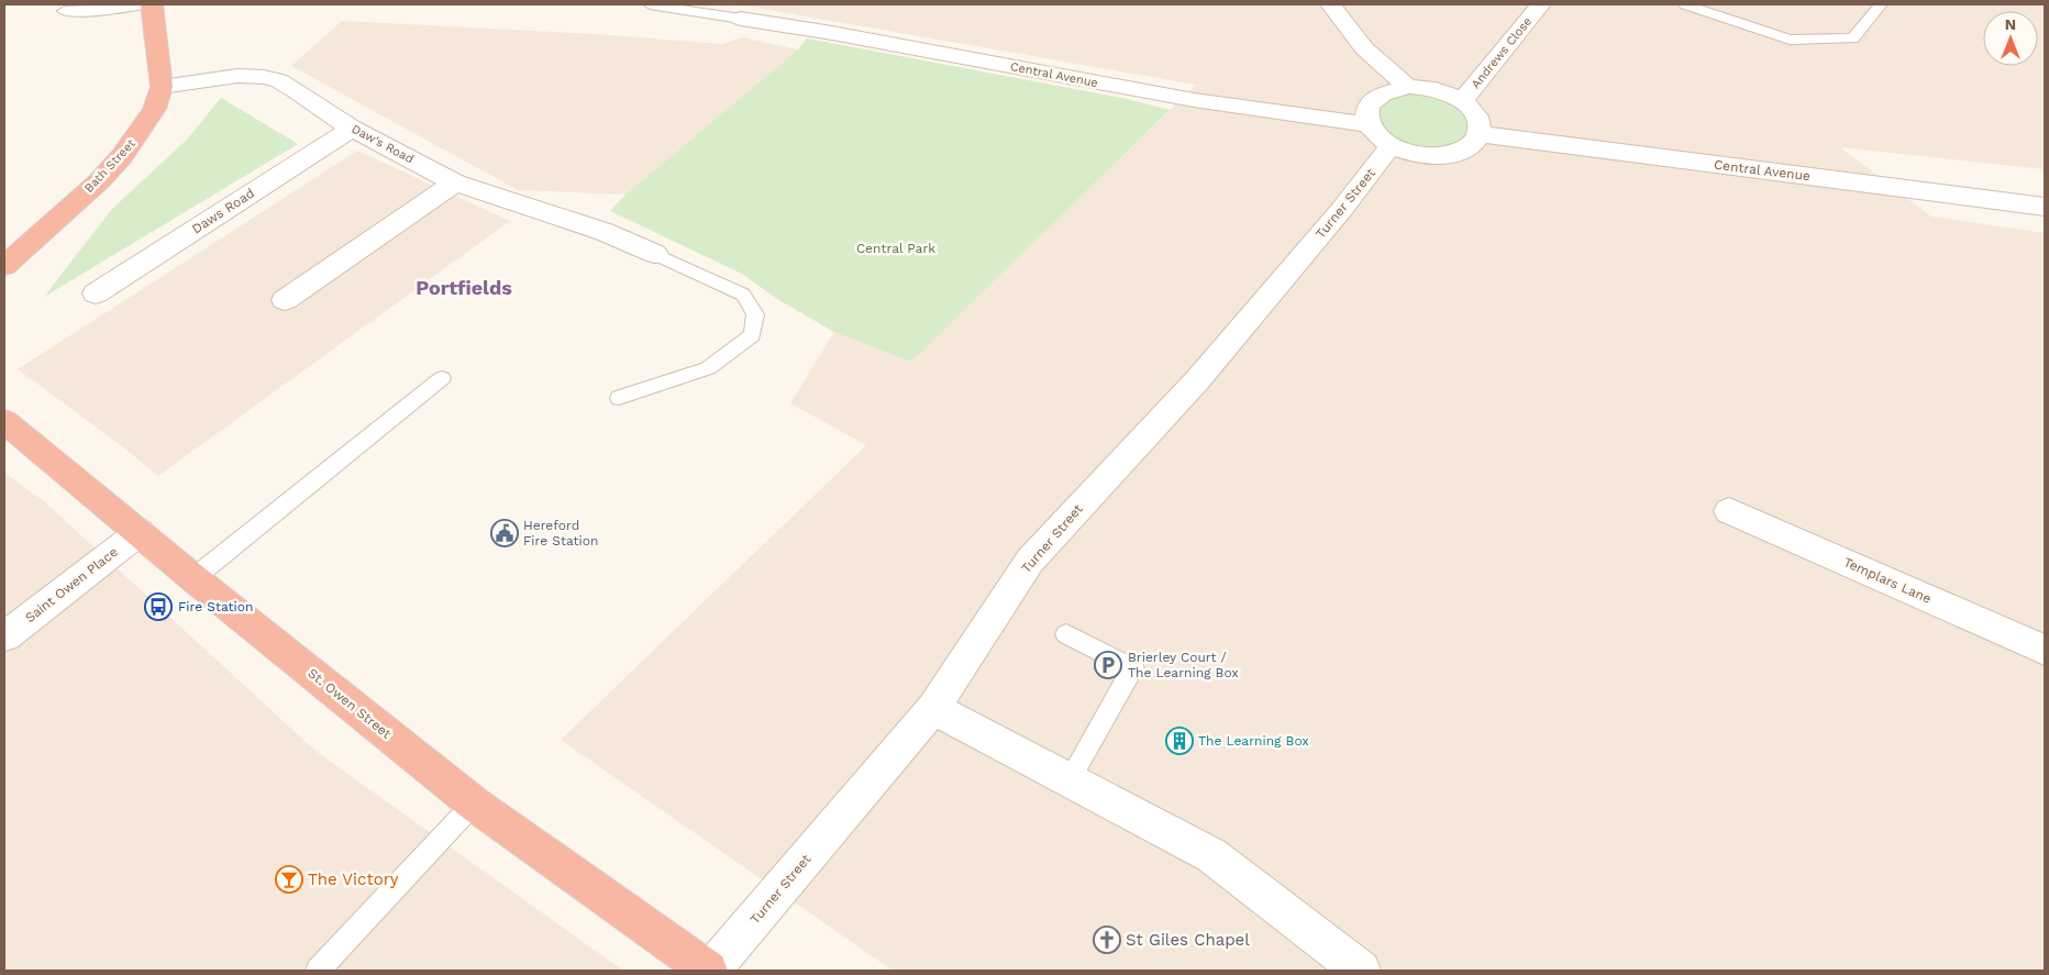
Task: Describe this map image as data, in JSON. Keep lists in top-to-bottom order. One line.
{"streets":{"highway":["Bath Street","St. Owen Street"],"street":["Andrews Close","Central Avenue","Daw's Road","Turner Street","Daws Road","Templars Lane","Saint Owen Place"]},"crossings":[["Andrews Close","Central Avenue"],["Andrews Close","Turner Street"],["Central Avenue","Turner Street"],["Daw's Road","Bath Street"],["Daw's Road","Daws Road"],["Turner Street","St. Owen Street"],["Saint Owen Place","St. Owen Street"]],"districts":["Portfields"],"parks":["Central Park"],"places":{"public building":["Hereford Fire Station"],"bus stop":["Fire Station"],"parking":["Brierley Court / The Learning Box"],"building":["The Learning Box"],"bar":["The Victory"],"church":["St Giles Chapel"]},"north":"top"}
